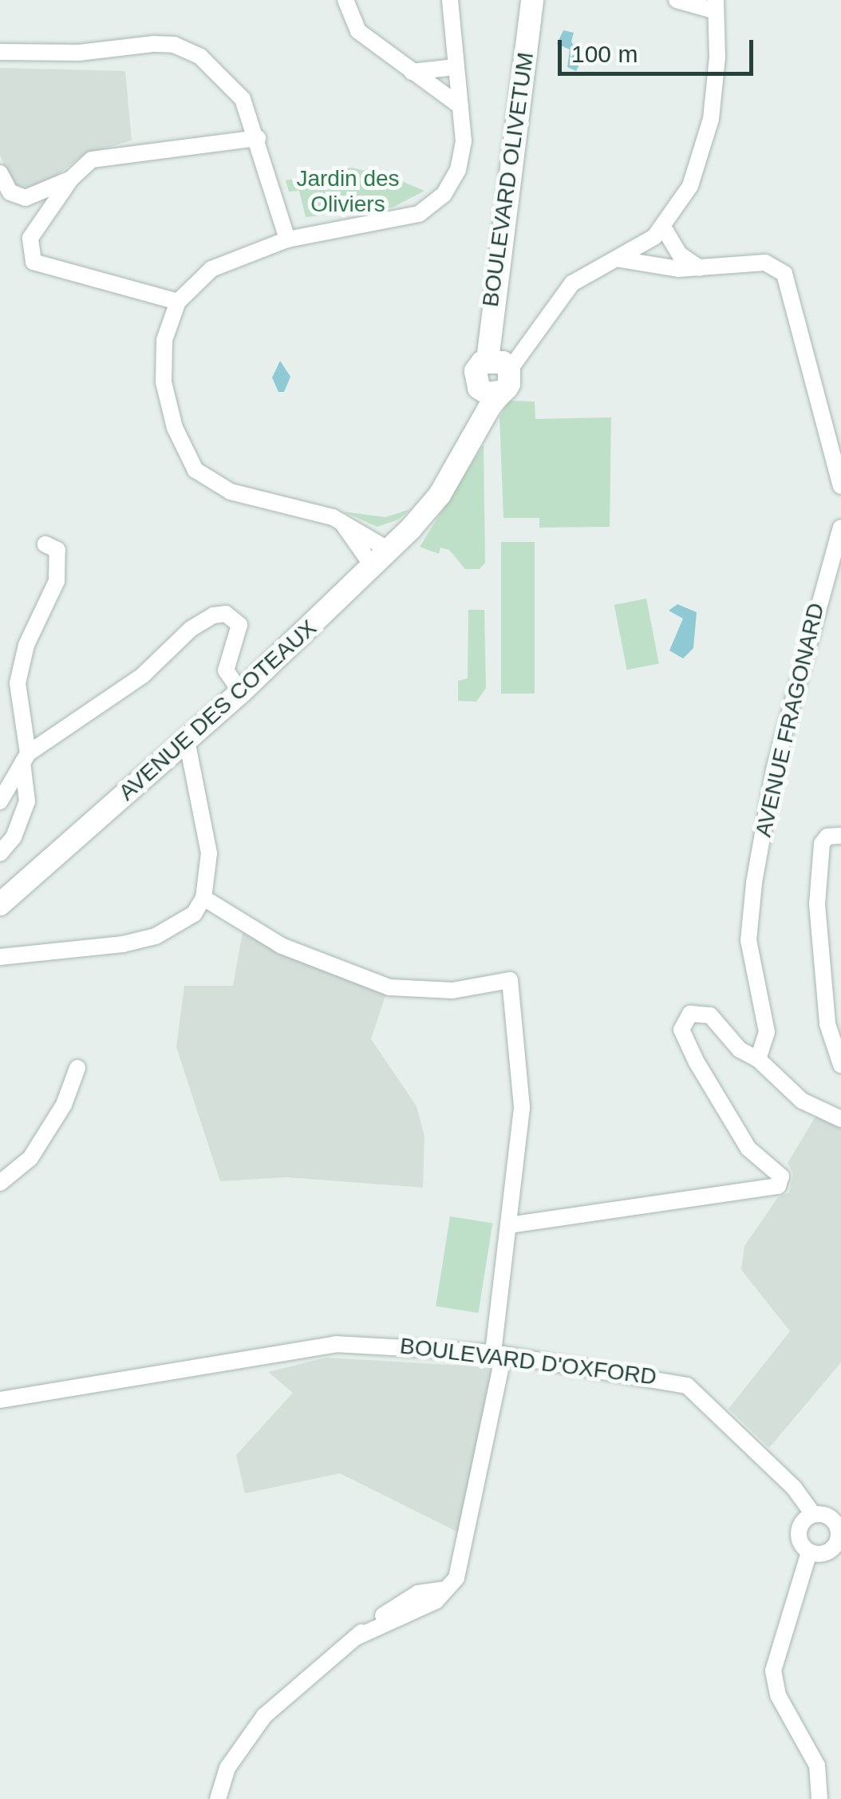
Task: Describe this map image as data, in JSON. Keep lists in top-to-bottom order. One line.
{"streets":{"main road":["BOULEVARD OLIVETUM","AVENUE DES COTEAUX"],"street":["AVENUE FRAGONARD","BOULEVARD D'OXFORD"]},"crossings":[["BOULEVARD OLIVETUM","AVENUE DES COTEAUX"]],"parks":["Jardin des Oliviers"],"scale_bar":"100 m"}
